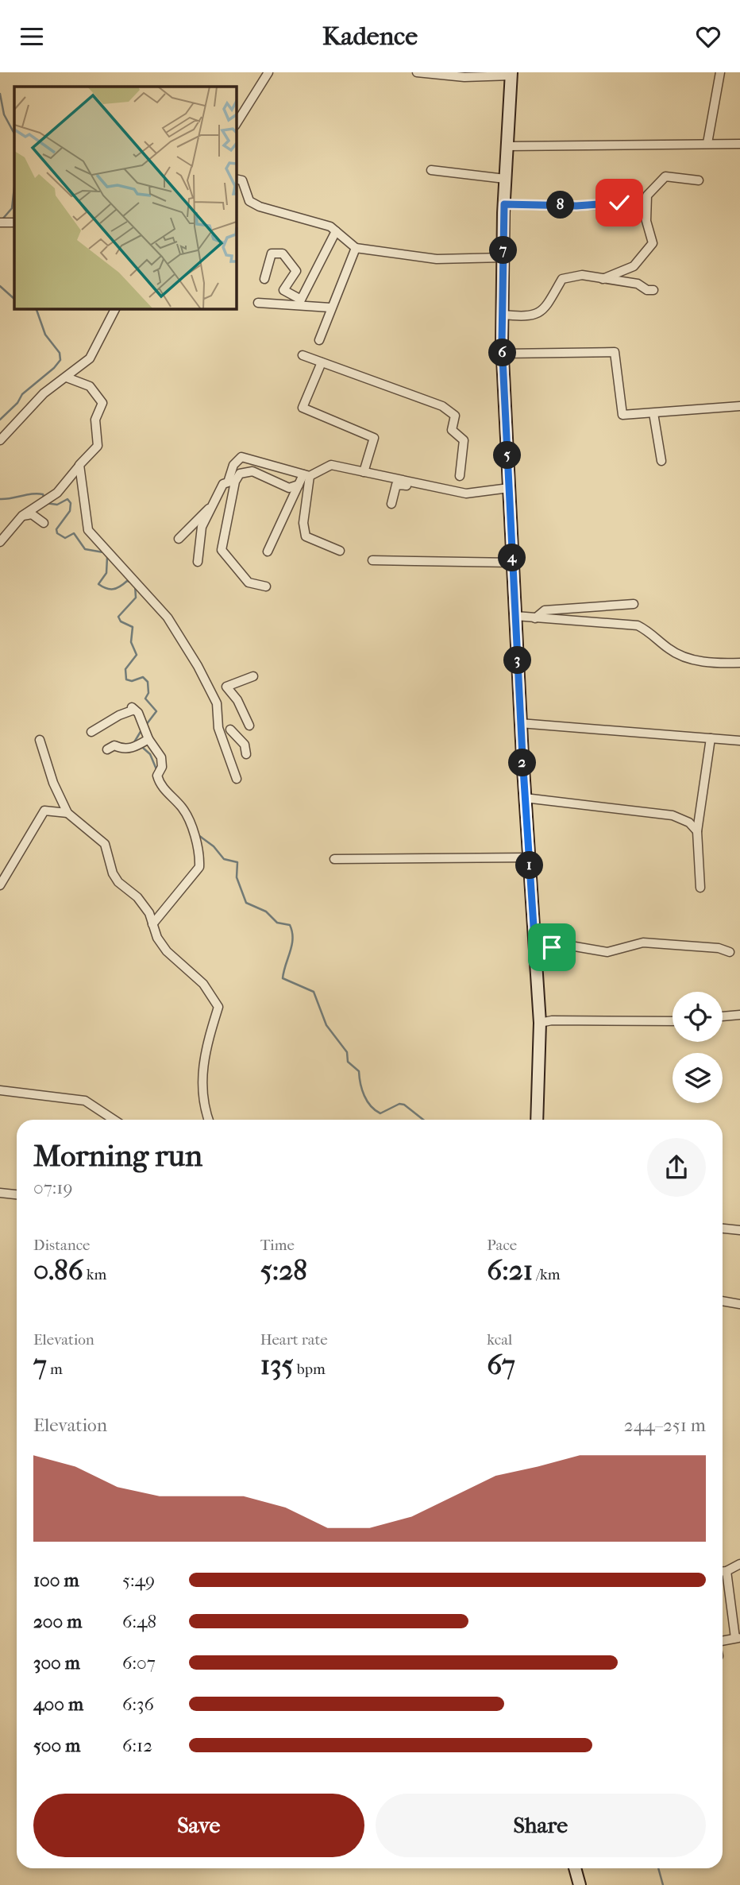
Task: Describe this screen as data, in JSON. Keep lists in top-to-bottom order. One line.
{"page":{"header":"Kadence","pins":["8","7","6","5","4","3","2","1"],"heading":["Morning run","07:19"],"stats":[["Distance","0.86 km"],["Time","5:28"],["Pace","6:21 /km"],["Elevation","7 m"],["Heart rate","135 bpm"],["kcal","67"]],"chart":["Elevation","244–251 m"],"list":[{"name":"100 m","note":"5:49"},{"name":"200 m","note":"6:48"},{"name":"300 m","note":"6:07"},{"name":"400 m","note":"6:36"},{"name":"500 m","note":"6:12"}],"buttons":["Save","Share"]}}
